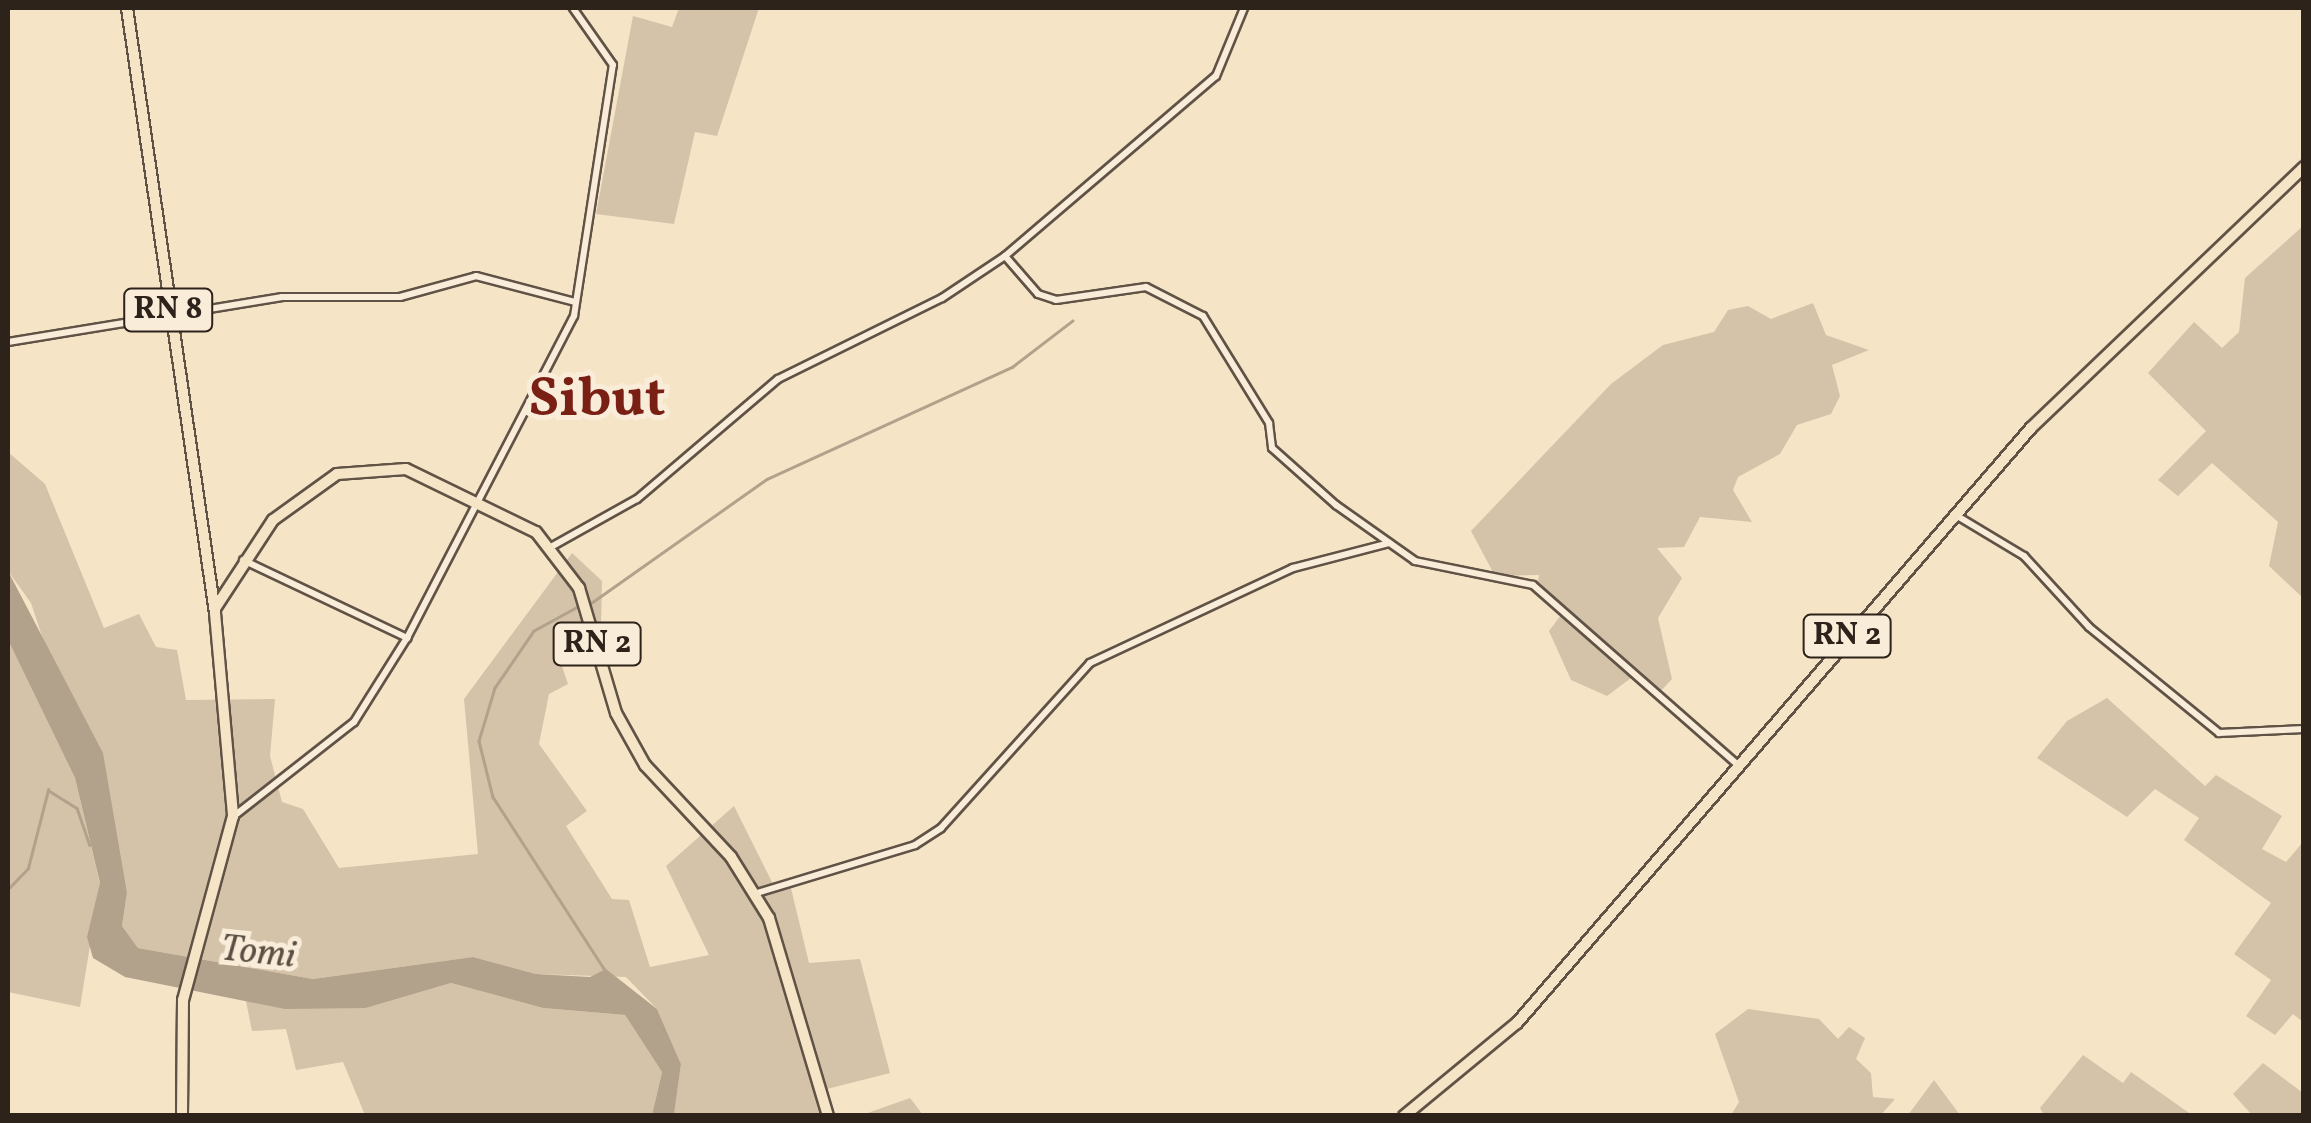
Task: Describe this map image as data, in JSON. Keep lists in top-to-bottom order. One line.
{"streets":{"main road":["RN 8","RN 2"]},"crossings":[["RN 8","RN 2"]],"districts":["Sibut"],"water":["Tomi"]}
